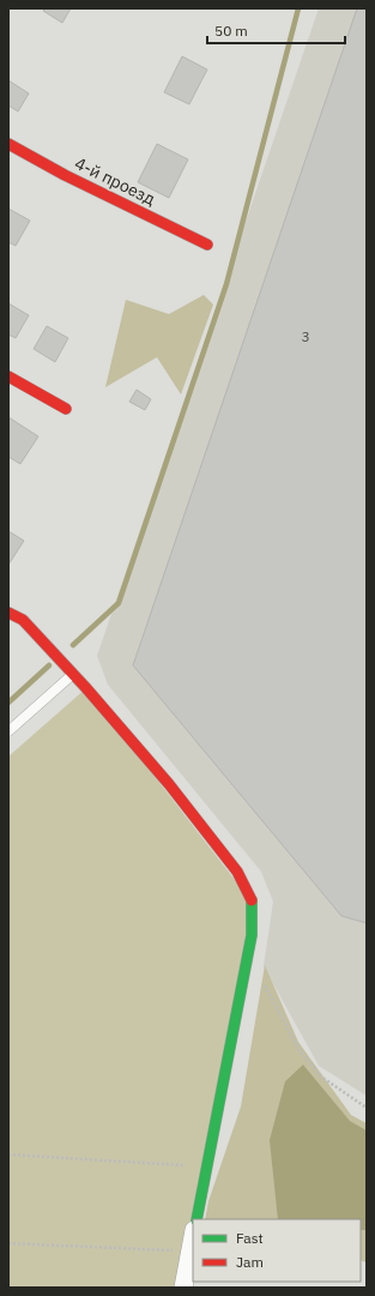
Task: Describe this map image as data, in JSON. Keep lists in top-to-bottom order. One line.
{"streets":{"street":["4-й проезд"]},"house_numbers":["3"],"legend":["Fast","Jam"],"scale_bar":"50 m"}
